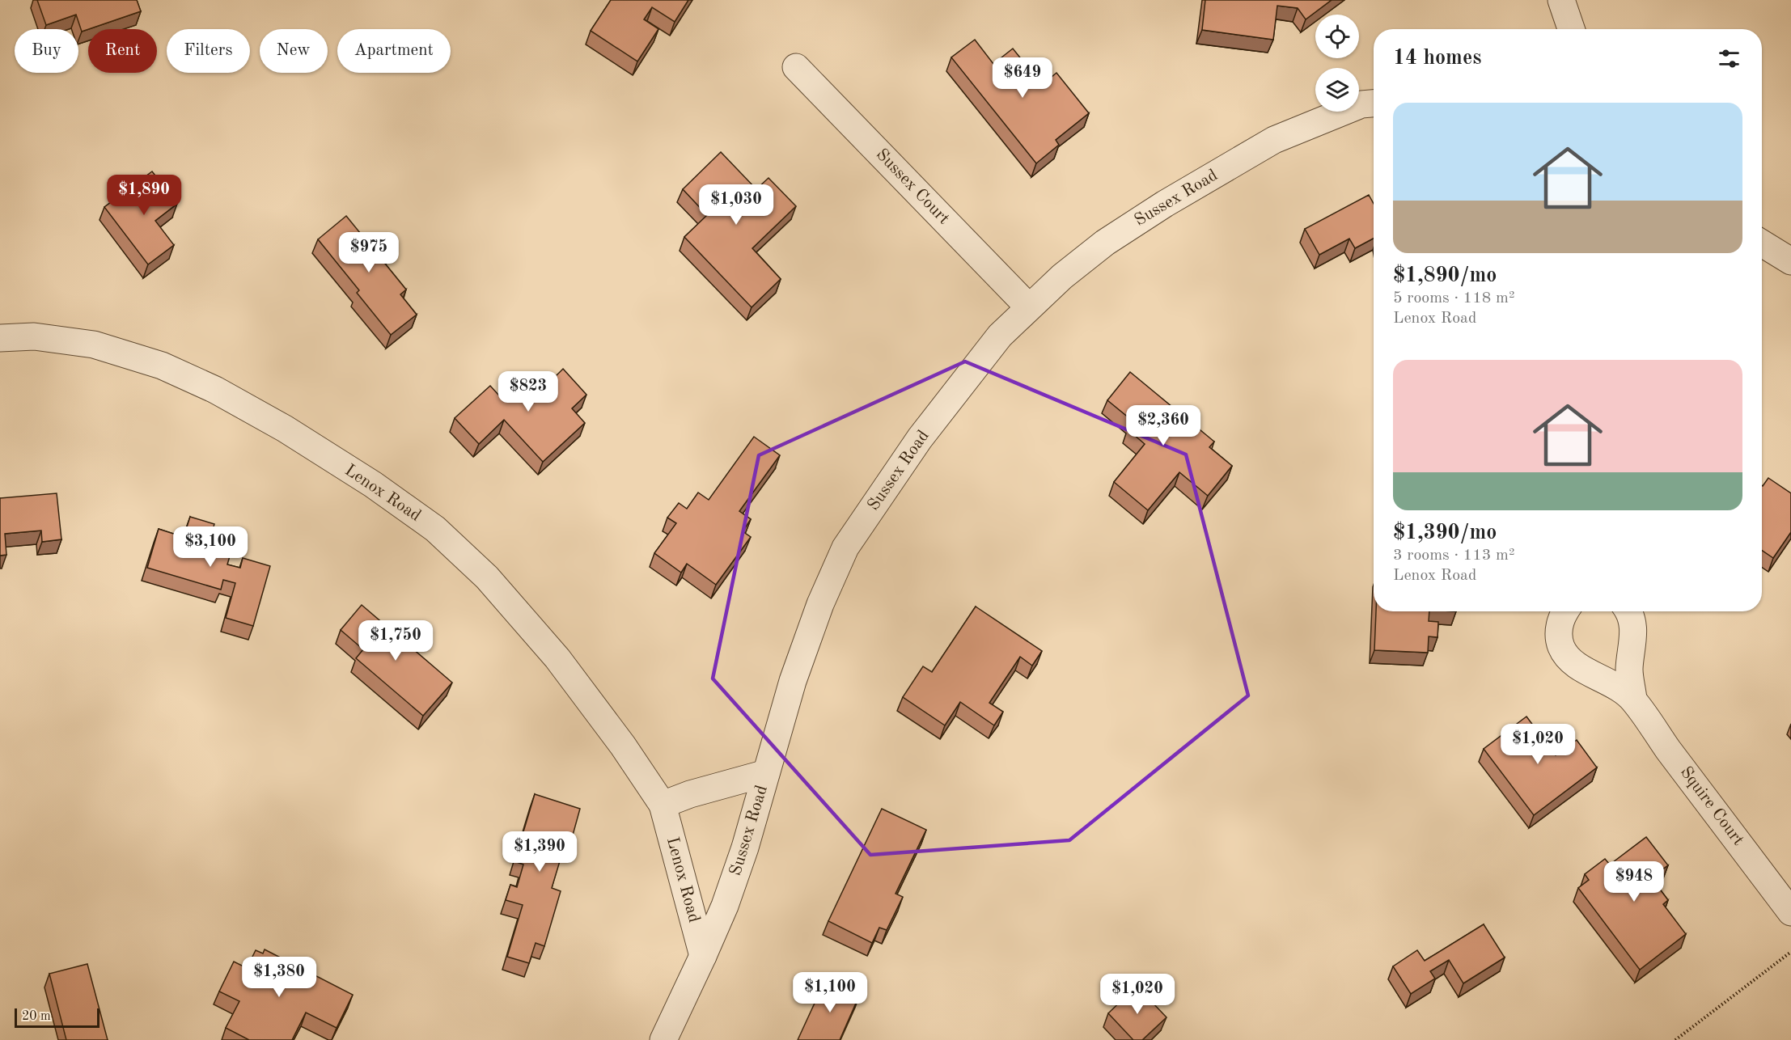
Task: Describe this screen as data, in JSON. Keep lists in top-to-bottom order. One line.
{"streets":{"street":["Sussex Court","Sussex Road","Lenox Road","Squire Court"]},"crossings":[["Sussex Court","Sussex Road"],["Sussex Road","Lenox Road"]],"scale_bar":"20 m","page":{"chip":["Buy","Rent","Filters","New","Apartment"],"heading":"14 homes","price":["$649","$1,890","$1,030","$975","$823","$2,360","$3,100","$1,750","$1,020","$1,390","$948","$1,380","$1,100","$1,020"],"list":[{"name":"$1,890/mo","note":"5 rooms · 118 m² · Lenox Road"},{"name":"$1,390/mo","note":"3 rooms · 113 m² · Lenox Road"}],"scale":"20 m"}}
